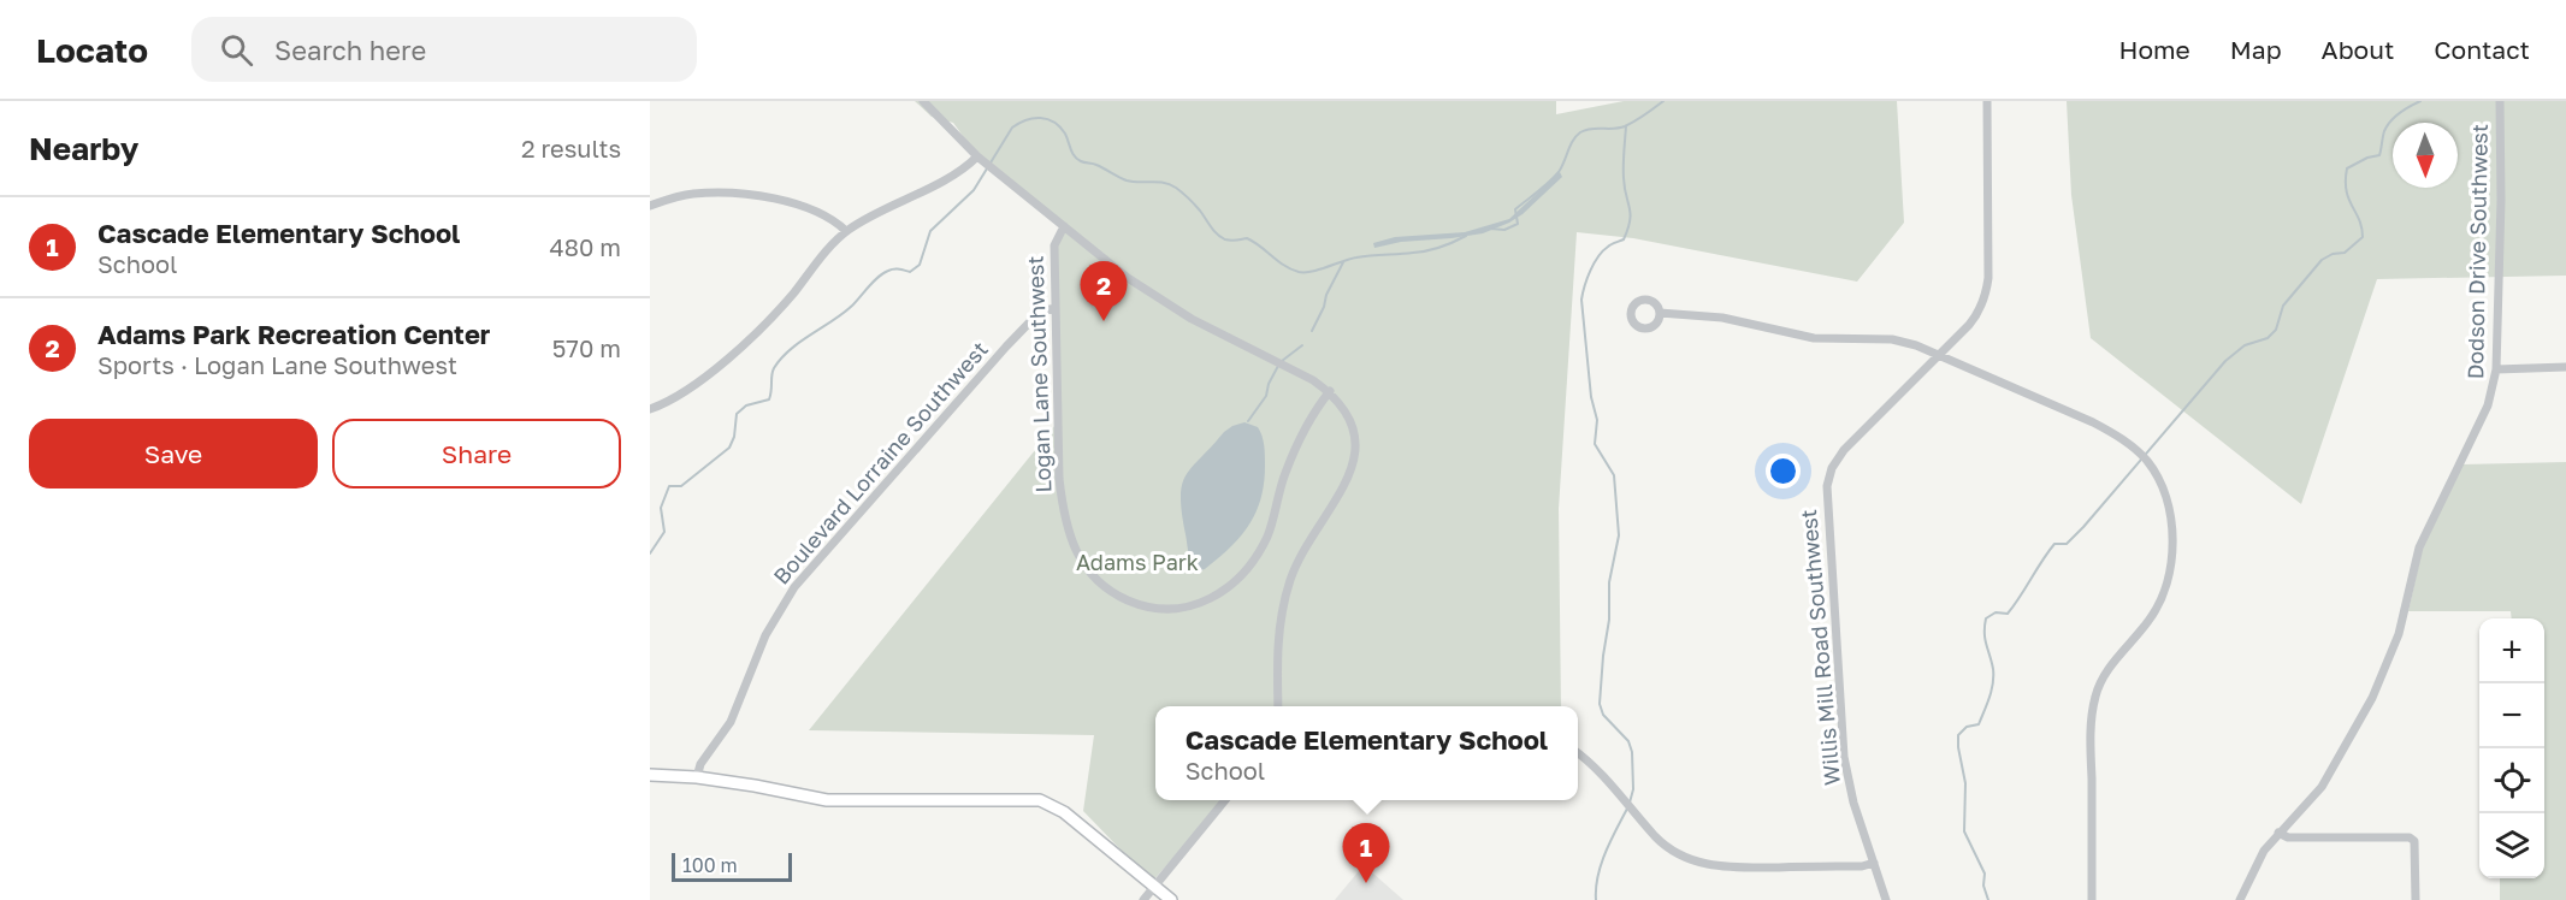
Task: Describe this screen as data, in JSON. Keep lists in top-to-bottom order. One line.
{"streets":{"street":["Dodson Drive Southwest","Logan Lane Southwest","Boulevard Lorraine Southwest","Willis Mill Road Southwest"]},"crossings":[["Logan Lane Southwest","Boulevard Lorraine Southwest"]],"parks":["Adams Park"],"scale_bar":"100 m","north":"bottom","page":{"header":"Locato","search":"Search here","nav":["Home","Map","About","Contact"],"heading":["Nearby","2 results"],"list":[{"mark":"1","name":"Cascade Elementary School","note":"School","value":"480 m"},{"mark":"2","name":"Adams Park Recreation Center","note":"Sports · Logan Lane Southwest","value":"570 m"}],"pins":["2","1"],"buttons":["Save","Share"],"map_buttons":["+","−"],"popup":["Cascade Elementary School","School"],"scale":"100 m"}}
